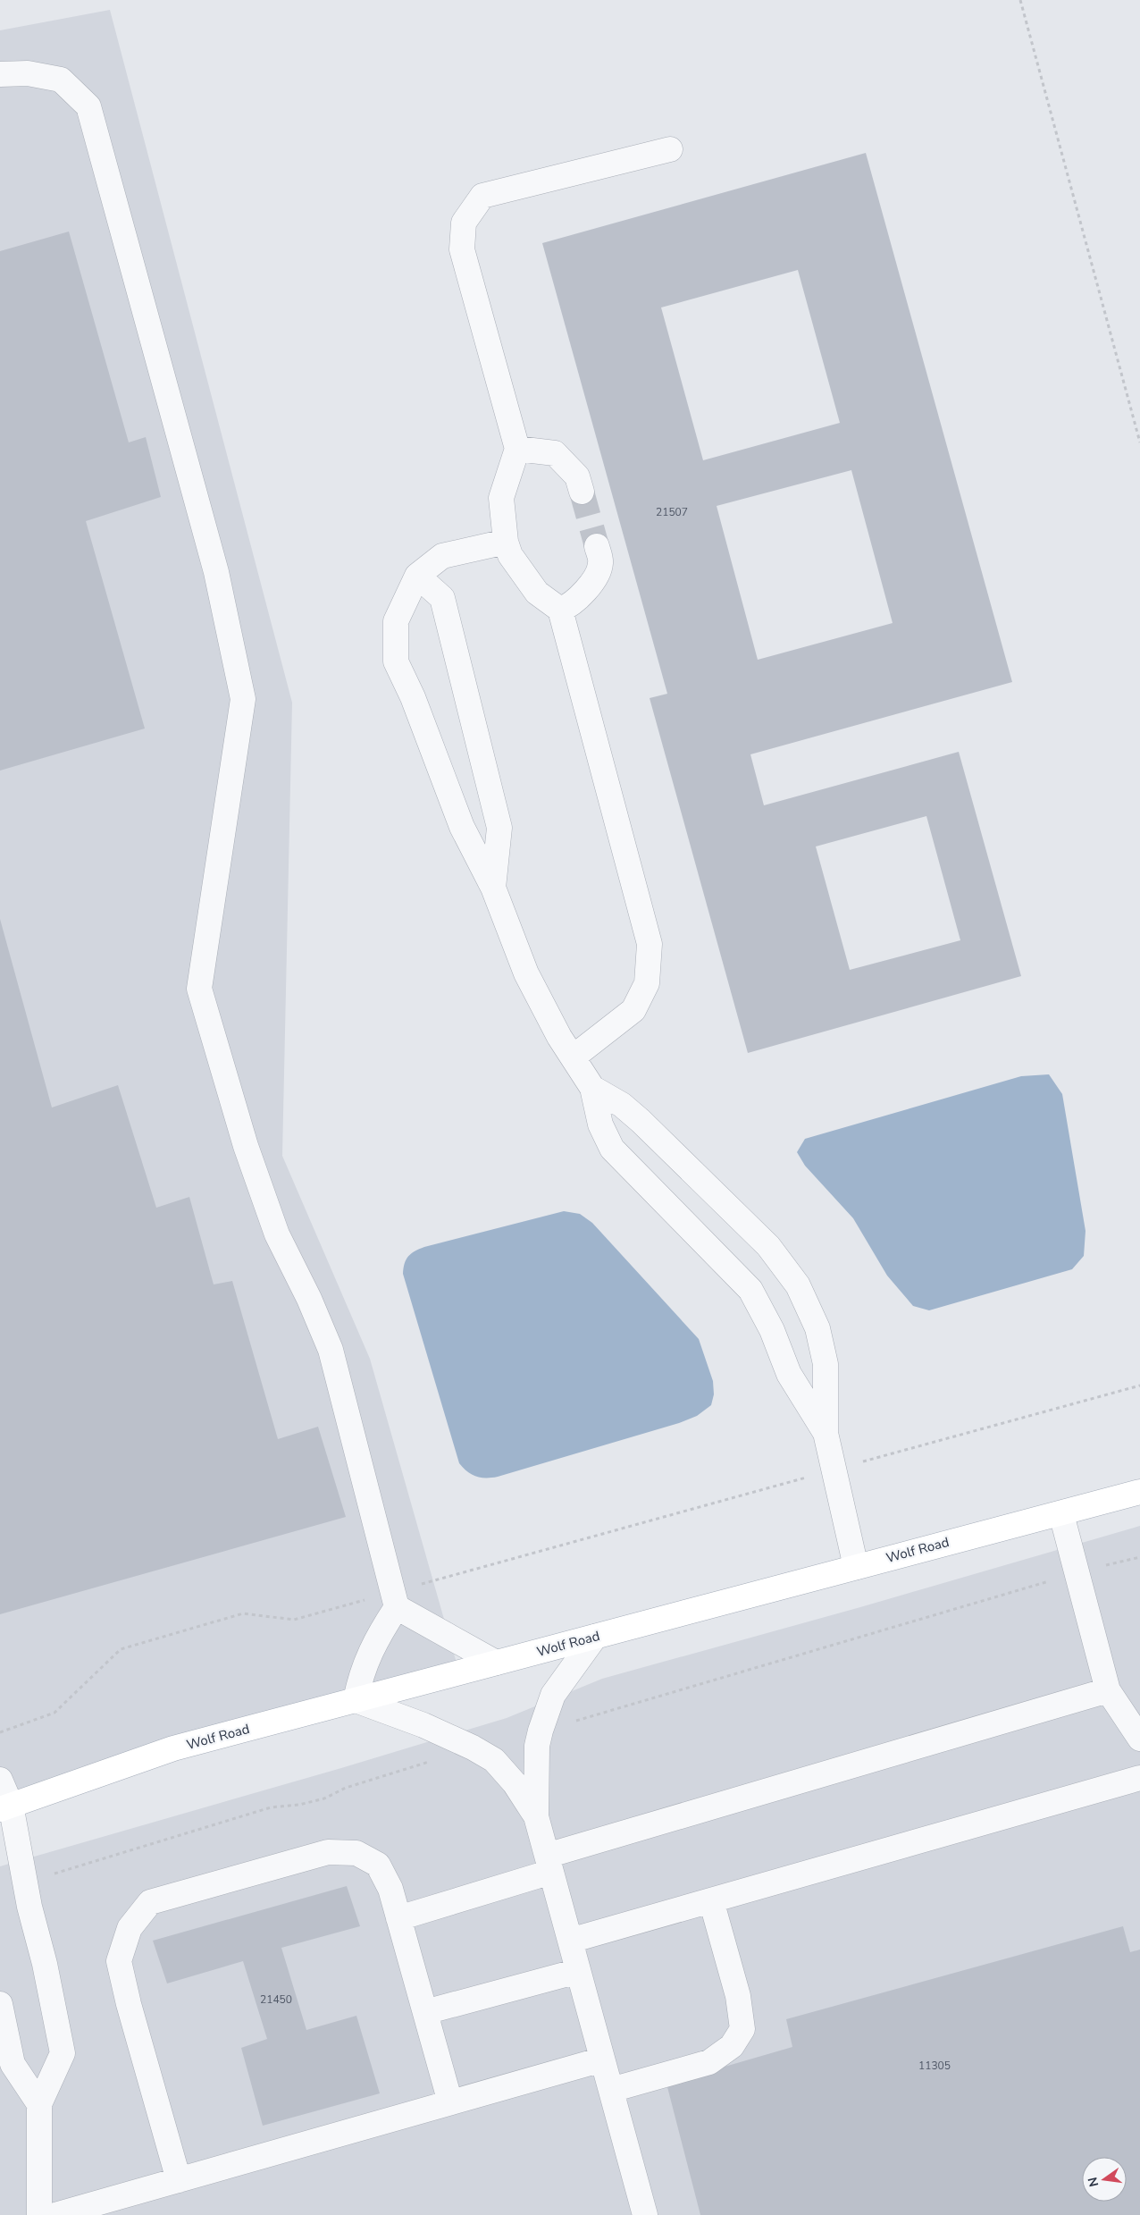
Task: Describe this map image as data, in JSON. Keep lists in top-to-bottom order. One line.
{"streets":{"main road":["Wolf Road"]},"house_numbers":["21507","21450","11305"],"north":"left"}
